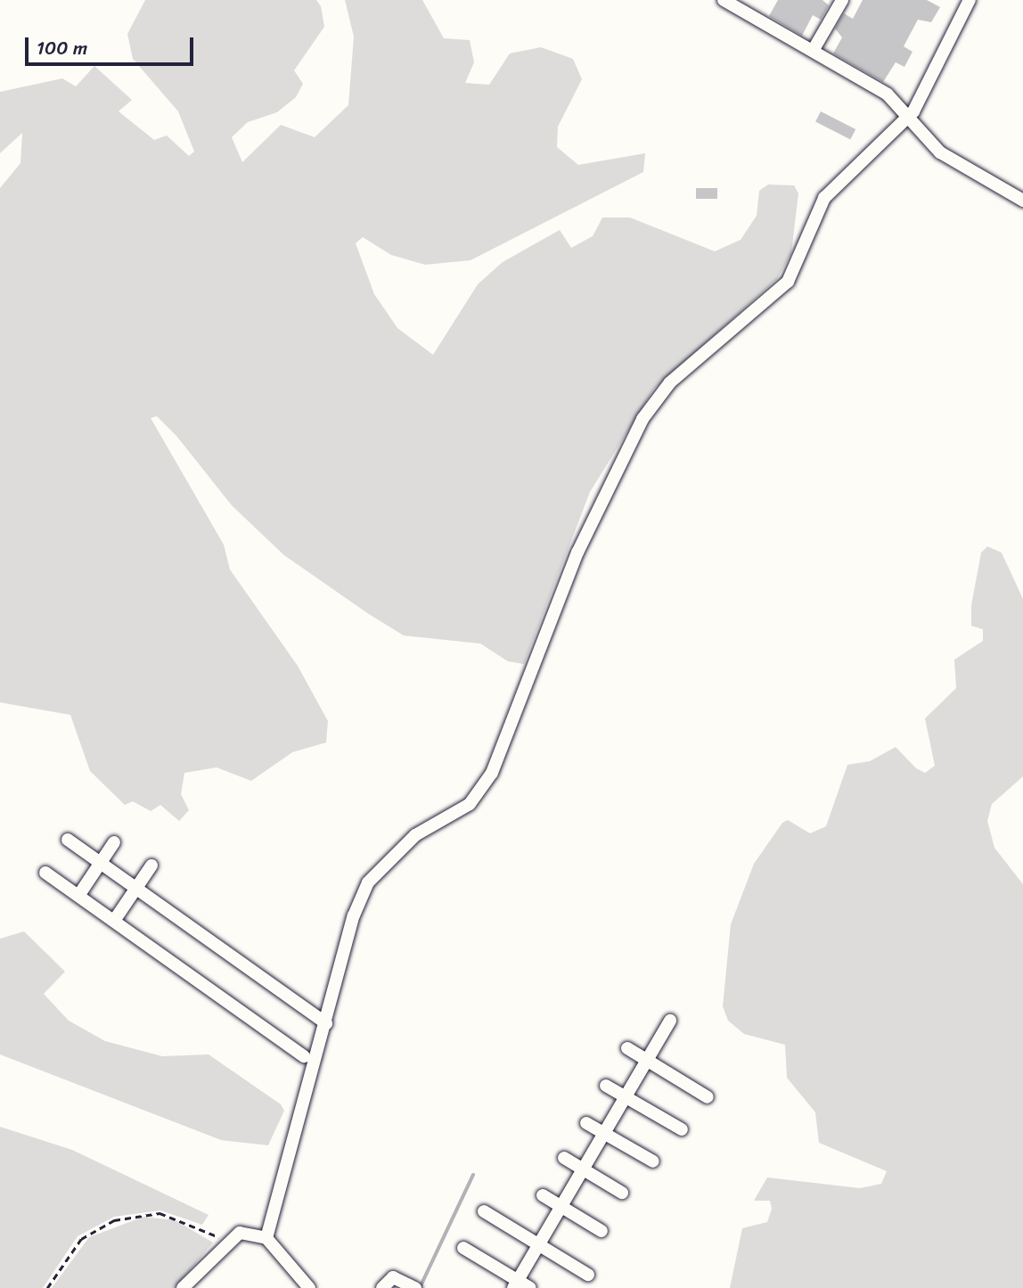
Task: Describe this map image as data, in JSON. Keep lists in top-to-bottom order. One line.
{"scale_bar":"100 m"}
